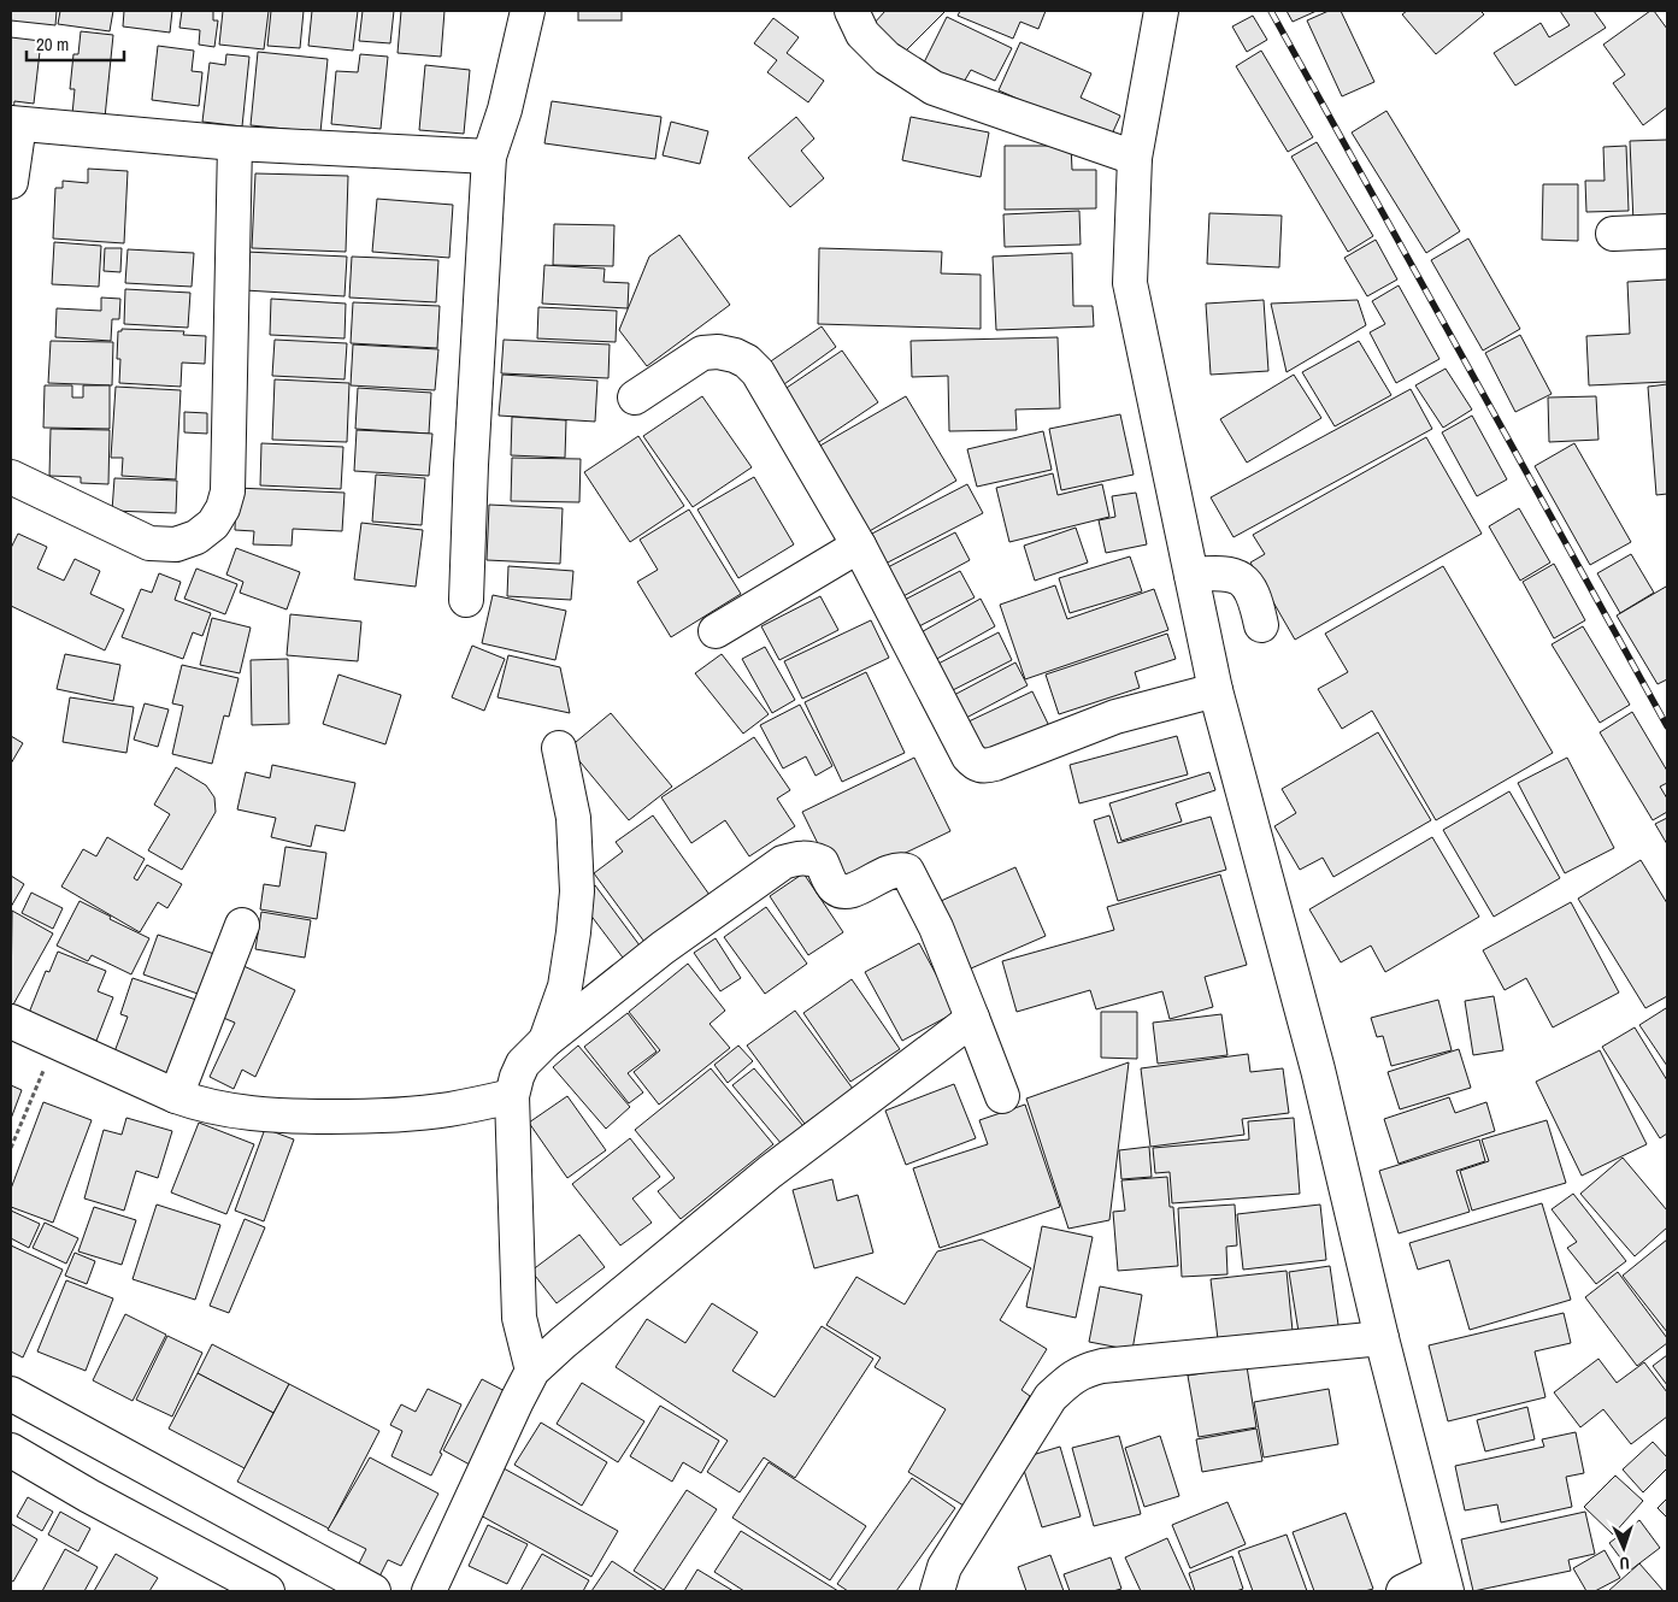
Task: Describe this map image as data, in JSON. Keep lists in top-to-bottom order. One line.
{"scale_bar":"20 m","north":"bottom"}
